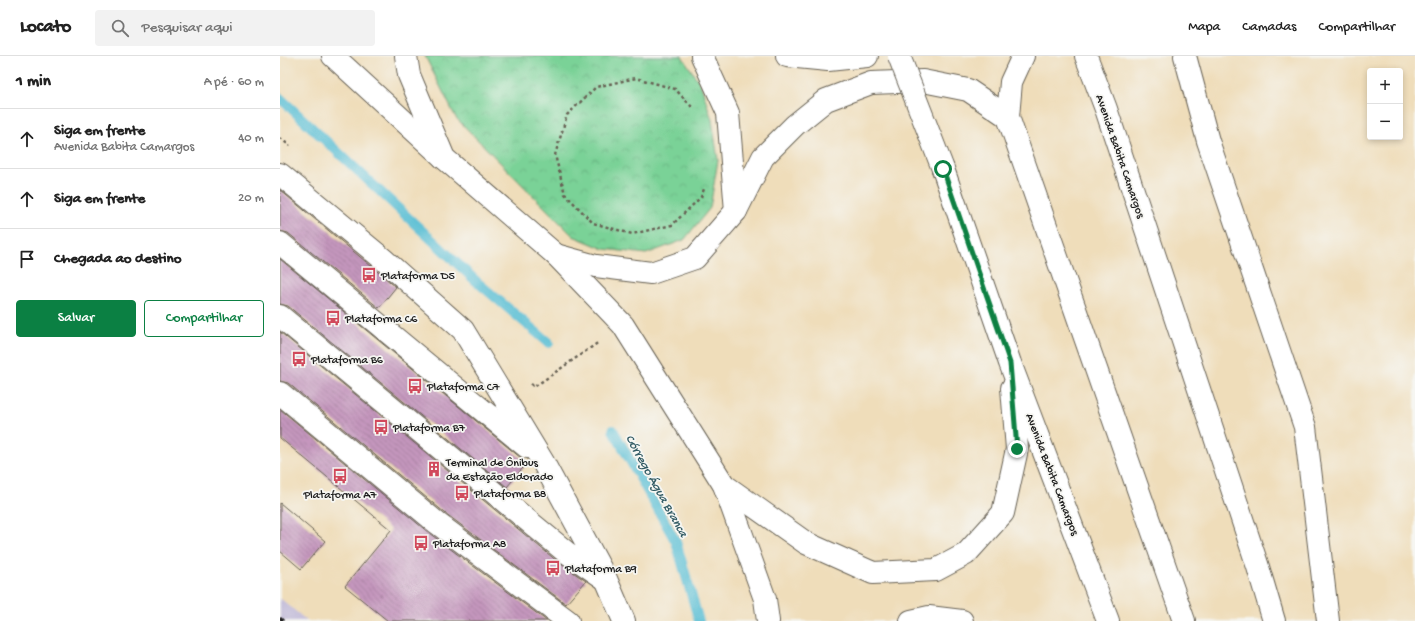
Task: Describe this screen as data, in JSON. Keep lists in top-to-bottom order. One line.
{"streets":{"main road":["Avenida Babita Camargos"]},"water":["Córrego Água Branca"],"places":{"bus stop":["Plataforma D5","Plataforma C6","Plataforma B6","Plataforma C7","Plataforma B7","Plataforma A7","Plataforma B8","Plataforma A8","Plataforma B9"],"building":["Terminal de Ônibus da Estação Eldorado"]},"page":{"header":"Locato","search":"Pesquisar aqui","nav":["Mapa","Camadas","Compartilhar"],"heading":["1 min","A pé · 60 m"],"map_buttons":["+","−"],"list":[["Siga em frente","Avenida Babita Camargos","40 m"],["Siga em frente","20 m"],"Chegada ao destino"],"buttons":["Salvar","Compartilhar"]}}
